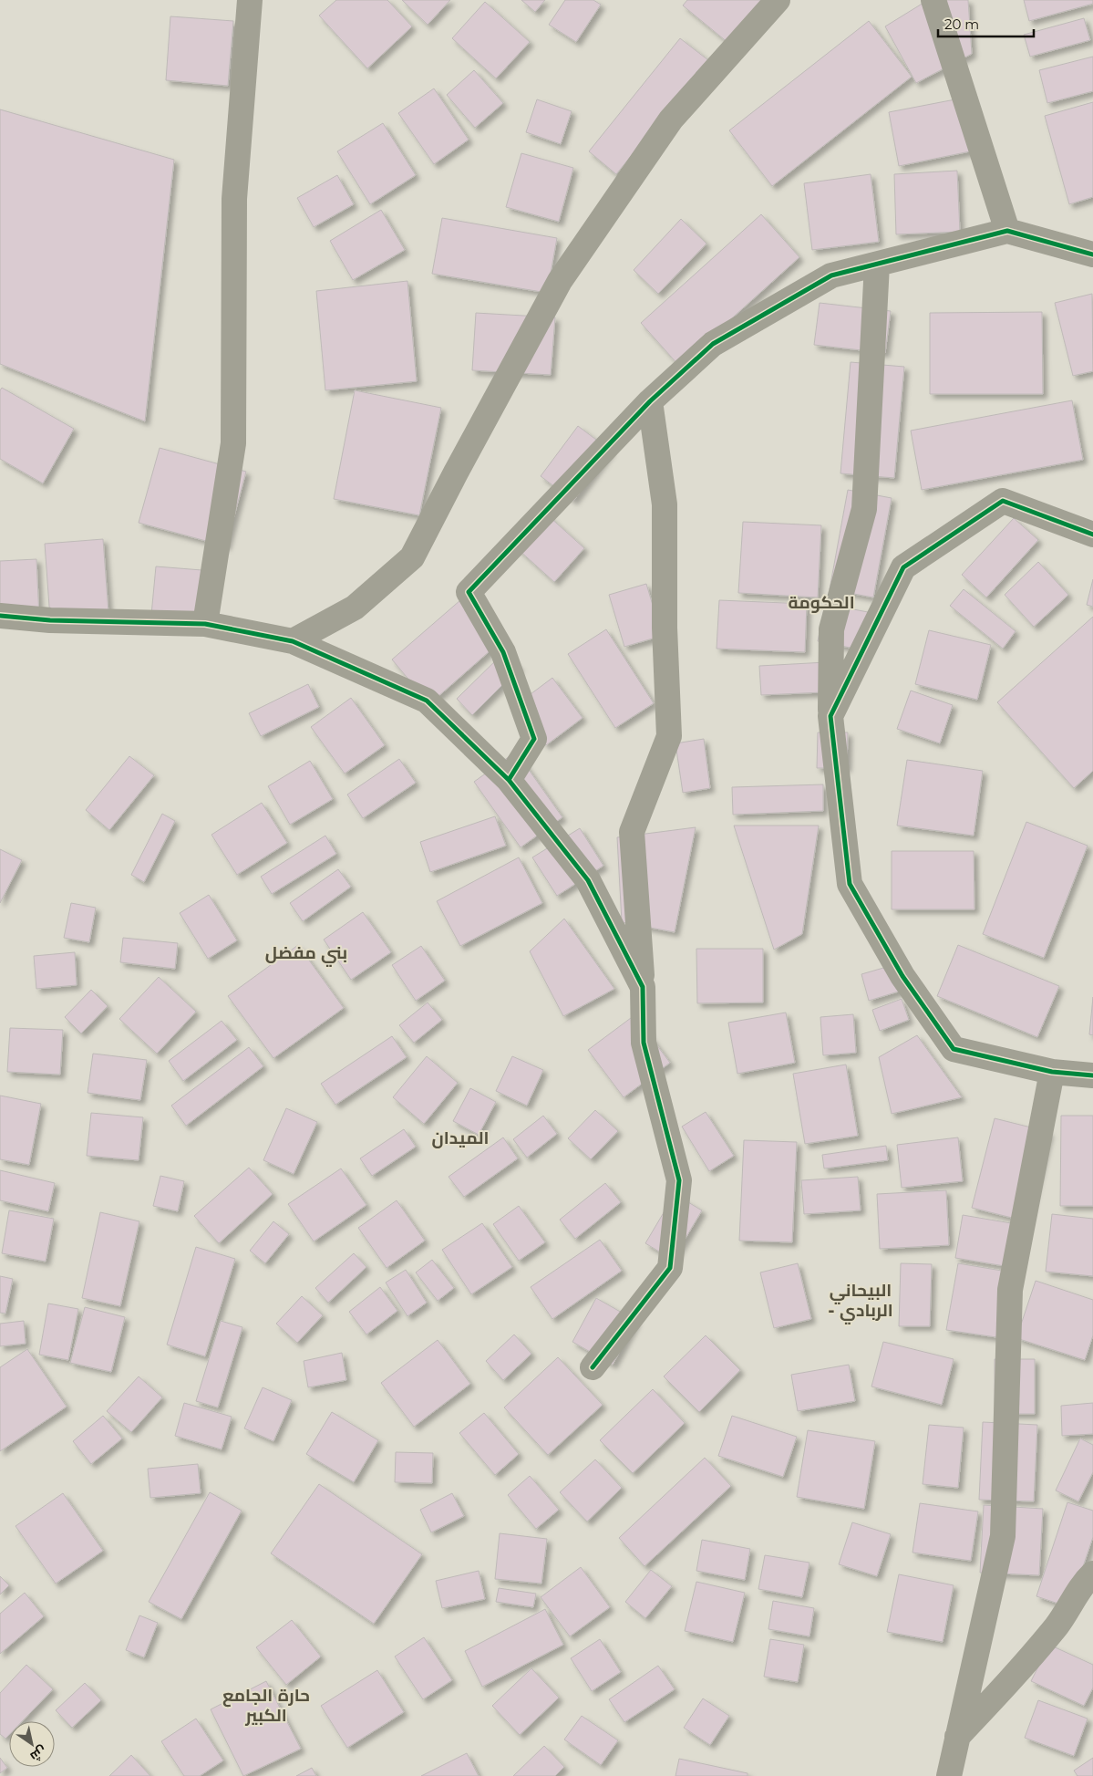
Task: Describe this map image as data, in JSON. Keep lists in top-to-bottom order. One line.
{"districts":["الحكومة","بني مفضل","الميدان","البيحاني - الربادي","حارة الجامع الكبير"],"scale_bar":"20 m","north":"bottom right"}
